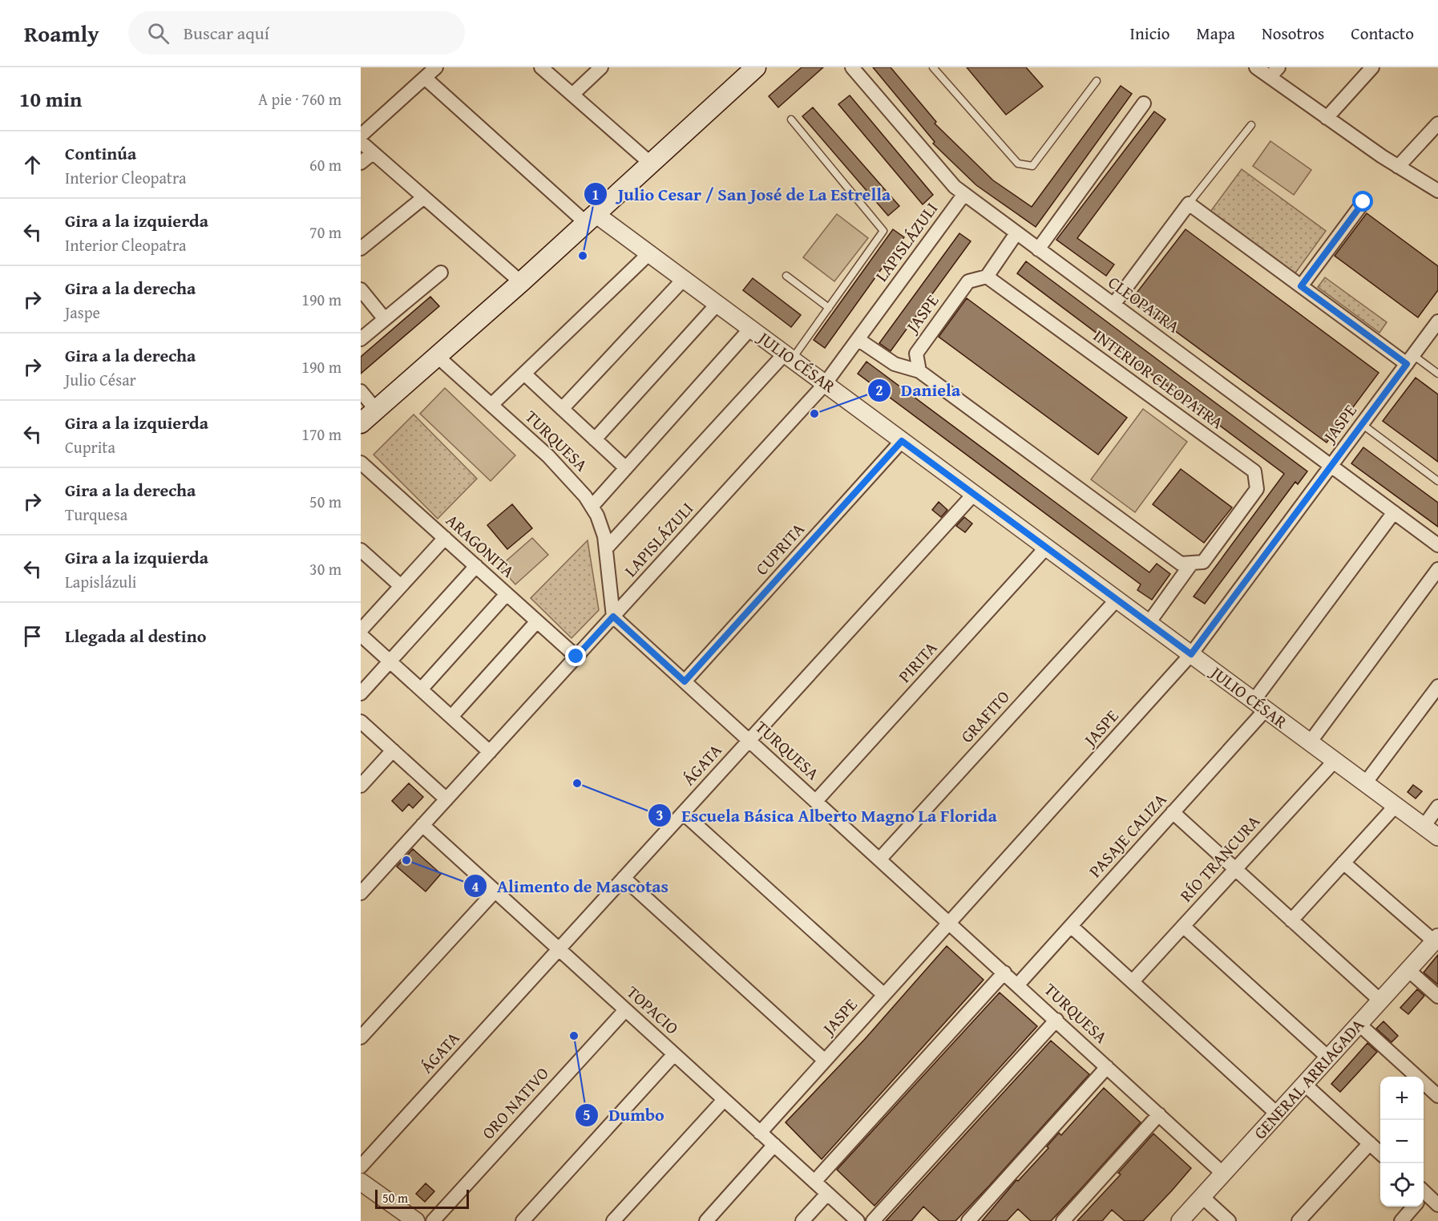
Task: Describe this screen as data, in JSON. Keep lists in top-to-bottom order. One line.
{"streets":{"street":["LAPISLÁZULI","CLEOPATRA","JASPE","JULIO CÉSAR","INTERIOR CLEOPATRA","TURQUESA","ARAGONITA","CUPRITA","PIRITA","GRAFITO","ÁGATA","PASAJE CALIZA","RÍO TRANCURA","TOPACIO","GENERAL ARRIAGADA","ORO NATIVO"]},"crossings":[["LAPISLÁZULI","CLEOPATRA"],["LAPISLÁZULI","JULIO CÉSAR"],["LAPISLÁZULI","TURQUESA"],["LAPISLÁZULI","ARAGONITA"],["LAPISLÁZULI","TOPACIO"],["CLEOPATRA","JASPE"],["CLEOPATRA","INTERIOR CLEOPATRA"],["CLEOPATRA","PASAJE CALIZA"],["JASPE","JULIO CÉSAR"],["JASPE","INTERIOR CLEOPATRA"],["JASPE","TURQUESA"],["JASPE","TOPACIO"],["JULIO CÉSAR","CUPRITA"],["JULIO CÉSAR","PIRITA"],["JULIO CÉSAR","GRAFITO"],["JULIO CÉSAR","ÁGATA"],["JULIO CÉSAR","PASAJE CALIZA"],["JULIO CÉSAR","RÍO TRANCURA"],["TURQUESA","CUPRITA"],["TURQUESA","PIRITA"],["TURQUESA","GRAFITO"],["TURQUESA","ÁGATA"],["TURQUESA","PASAJE CALIZA"],["TURQUESA","GENERAL ARRIAGADA"],["ÁGATA","TOPACIO"],["TOPACIO","ORO NATIVO"]],"places":["Julio Cesar / San José de La Estrella","Daniela","Escuela Básica Alberto Magno La Florida","Alimento de Mascotas","Dumbo"],"scale_bar":"50 m","page":{"header":"Roamly","search":"Buscar aquí","nav":["Inicio","Mapa","Nosotros","Contacto"],"heading":["10 min","A pie · 760 m"],"list":[["Continúa","Interior Cleopatra","60 m"],["Gira a la izquierda","Interior Cleopatra","70 m"],["Gira a la derecha","Jaspe","190 m"],["Gira a la derecha","Julio César","190 m"],["Gira a la izquierda","Cuprita","170 m"],["Gira a la derecha","Turquesa","50 m"],["Gira a la izquierda","Lapislázuli","30 m"],"Llegada al destino"],"map_buttons":["+","−"],"scale":"50 m"}}
